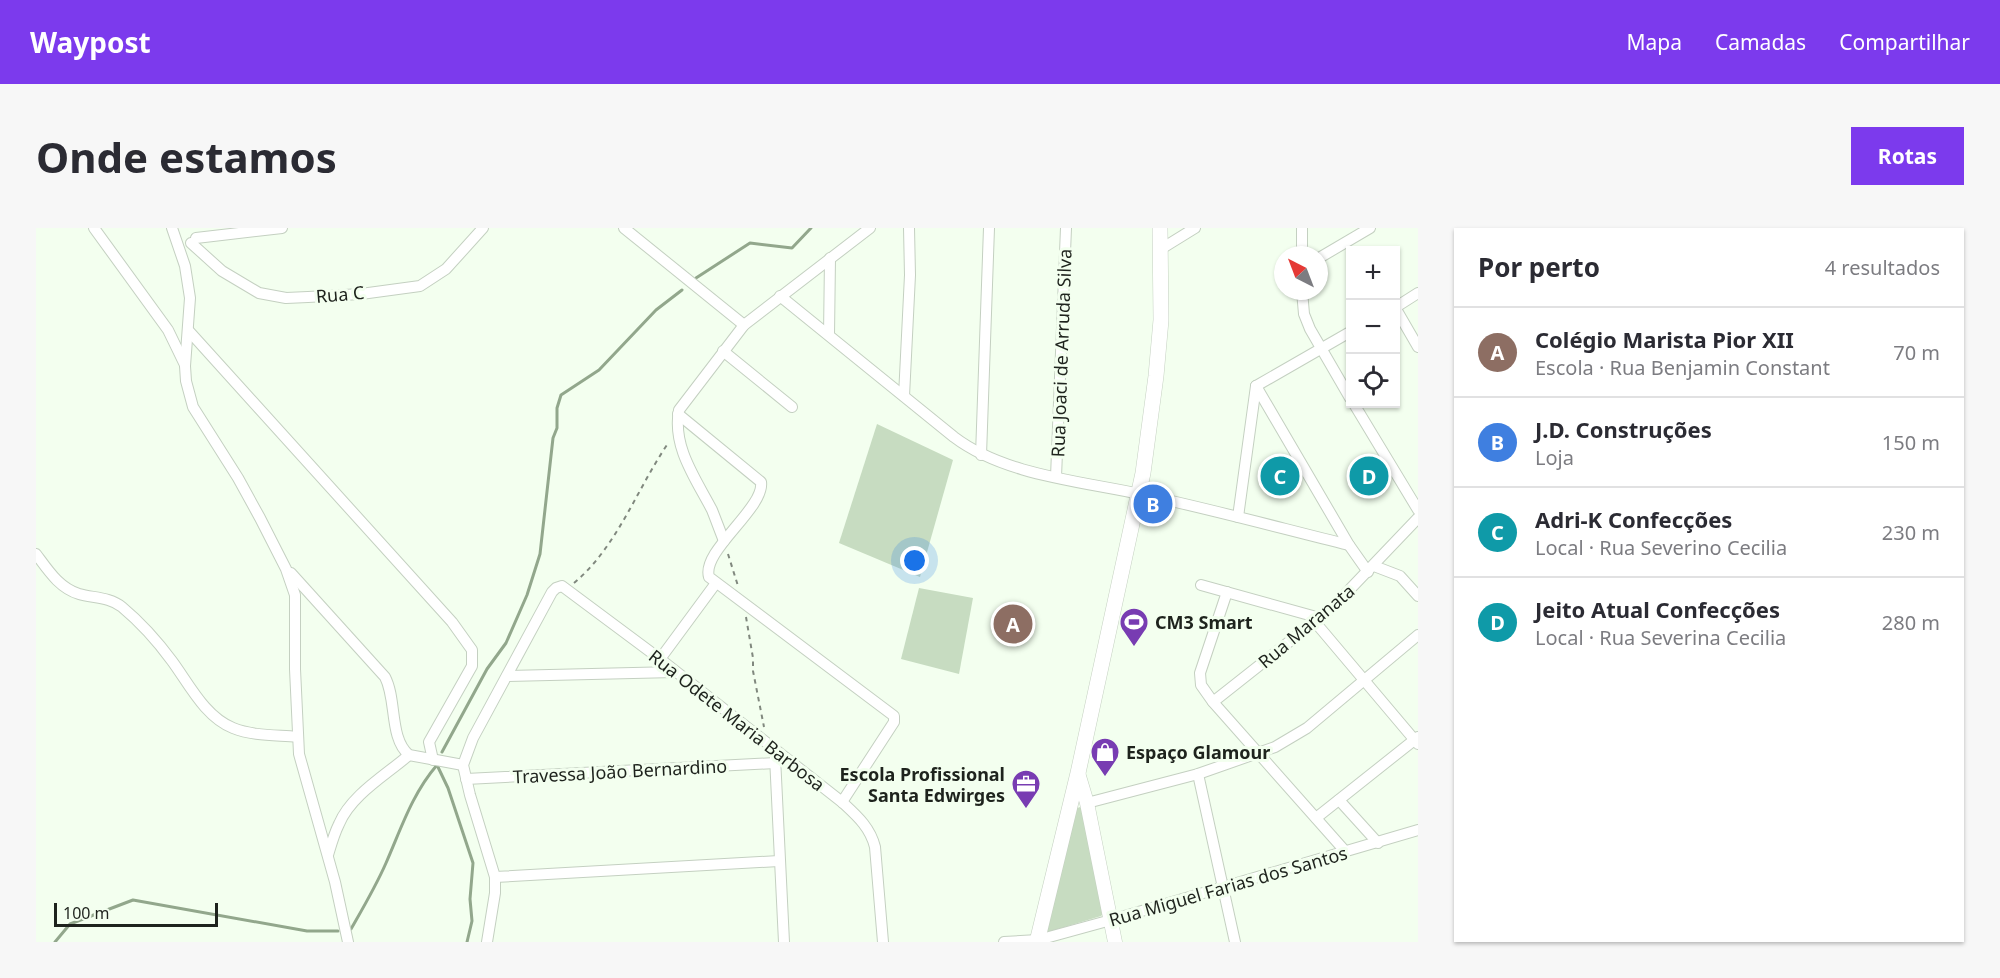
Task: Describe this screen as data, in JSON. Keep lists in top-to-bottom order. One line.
{"streets":{"street":["Rua C","Rua Joaci de Arruda Silva","Rua Maranata","Rua Odete Maria Barbosa","Travessa João Bernardino","Rua Miguel Farias dos Santos"]},"places":{"sports":["CM3 Smart"],"shop":["Espaço Glamour"],"office":["Escola Profissional Santa Edwirges"]},"scale_bar":"100 m","north":"top left","page":{"header":"Waypost","nav":["Mapa","Camadas","Compartilhar"],"buttons":"Rotas","title":"Onde estamos","heading":["Por perto","4 resultados"],"map_buttons":["+","−"],"list":[{"mark":"A","name":"Colégio Marista Pior XII","note":"Escola · Rua Benjamin Constant","value":"70 m"},{"mark":"B","name":"J.D. Construções","note":"Loja","value":"150 m"},{"mark":"C","name":"Adri-K Confecções","note":"Local · Rua Severino Cecilia","value":"230 m"},{"mark":"D","name":"Jeito Atual Confecções","note":"Local · Rua Severina Cecilia","value":"280 m"}],"pins":["C","D","B","A"],"scale":"100 m"}}
